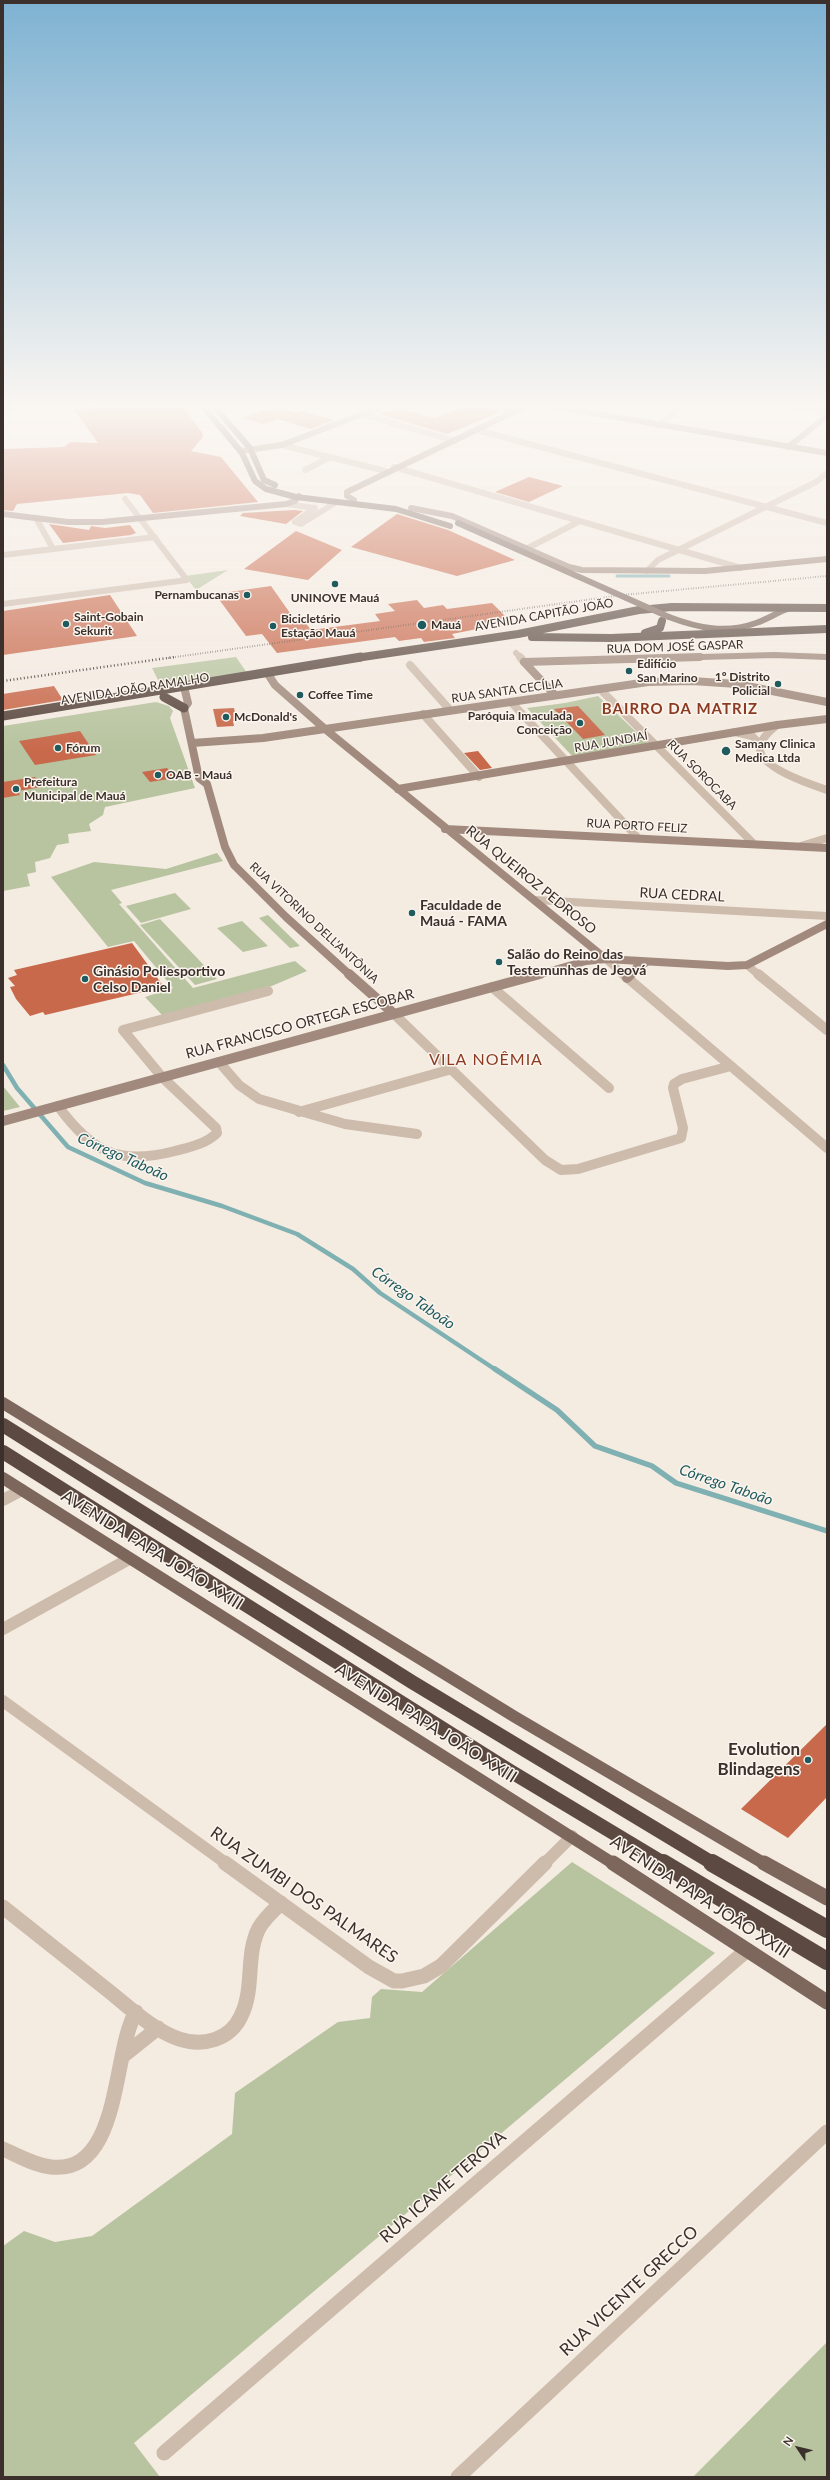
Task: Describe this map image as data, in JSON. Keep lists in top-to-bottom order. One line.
{"streets":{"highway":["AVENIDA CAPITÃO JOÃO","AVENIDA JOÃO RAMALHO","AVENIDA PAPA JOÃO XXIII"],"street":["RUA DOM JOSÉ GASPAR","RUA SANTA CECÍLIA","RUA JUNDIAÍ","RUA SOROCABA","RUA PORTO FELIZ","RUA QUEIROZ PEDROSO","RUA CEDRAL","RUA VITORINO DELL'ANTÔNIA","RUA FRANCISCO ORTEGA ESCOBAR","RUA ZUMBI DOS PALMARES","RUA ICAME TEROYA","RUA VICENTE GRECCO"]},"crossings":[["AVENIDA CAPITÃO JOÃO","AVENIDA JOÃO RAMALHO"],["AVENIDA CAPITÃO JOÃO","RUA QUEIROZ PEDROSO"],["AVENIDA JOÃO RAMALHO","RUA QUEIROZ PEDROSO"],["AVENIDA JOÃO RAMALHO","RUA VITORINO DELL'ANTÔNIA"],["RUA SANTA CECÍLIA","RUA SOROCABA"],["RUA SANTA CECÍLIA","RUA QUEIROZ PEDROSO"],["RUA SANTA CECÍLIA","RUA VITORINO DELL'ANTÔNIA"],["RUA JUNDIAÍ","RUA SOROCABA"],["RUA JUNDIAÍ","RUA QUEIROZ PEDROSO"],["RUA SOROCABA","RUA PORTO FELIZ"],["RUA PORTO FELIZ","RUA QUEIROZ PEDROSO"],["RUA QUEIROZ PEDROSO","RUA CEDRAL"],["RUA QUEIROZ PEDROSO","RUA FRANCISCO ORTEGA ESCOBAR"],["RUA VITORINO DELL'ANTÔNIA","RUA FRANCISCO ORTEGA ESCOBAR"],["AVENIDA PAPA JOÃO XXIII","RUA ZUMBI DOS PALMARES"],["AVENIDA PAPA JOÃO XXIII","RUA ICAME TEROYA"]],"districts":["BAIRRO DA MATRIZ","VILA NOÊMIA"],"water":["Córrego Taboão"],"places":["UNINOVE Mauá","Pernambucanas","Saint-Gobain Sekurit","Mauá","Bicicletário Estação Mauá","Edifício San Marino","1º Distrito Policial","Coffee Time","McDonald's","Paróquia Imaculada Conceição","Fórum","Samany Clinica Medica Ltda","OAB - Mauá","Prefeitura Municipal de Mauá","Faculdade de Mauá - FAMA","Salão do Reino das Testemunhas de Jeová","Ginásio Poliesportivo Celso Daniel","Evolution Blindagens"],"north":"top left"}
